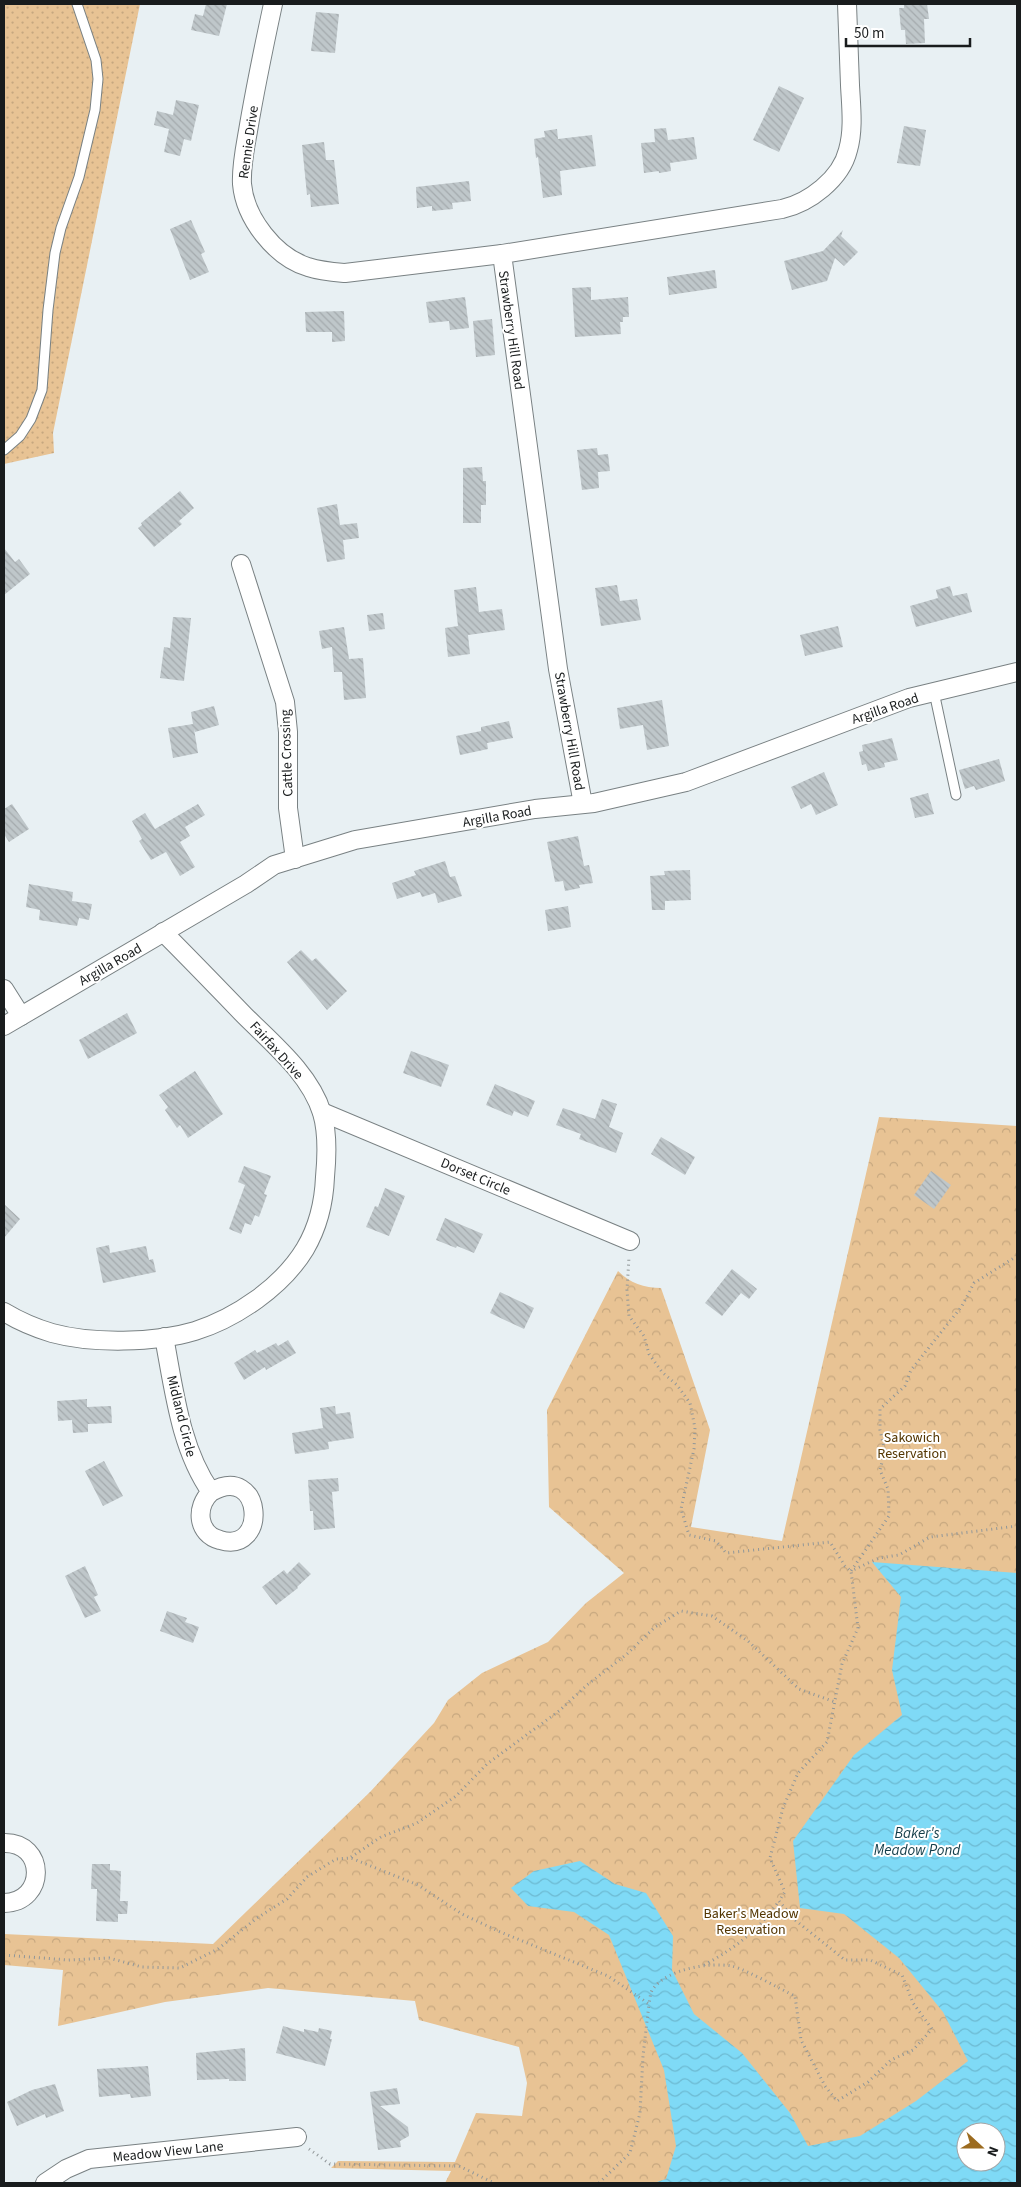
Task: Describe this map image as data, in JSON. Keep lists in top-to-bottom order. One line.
{"streets":{"street":["Rennie Drive","Strawberry Hill Road","Argilla Road","Cattle Crossing","Fairfax Drive","Dorset Circle","Midland Circle","Meadow View Lane"]},"crossings":[["Rennie Drive","Strawberry Hill Road"],["Strawberry Hill Road","Argilla Road"],["Argilla Road","Cattle Crossing"],["Argilla Road","Fairfax Drive"],["Fairfax Drive","Dorset Circle"],["Fairfax Drive","Midland Circle"]],"water":["Baker's Meadow Pond"],"parks":["Sakowich Reservation","Baker's Meadow Reservation"],"scale_bar":"50 m","north":"right"}
